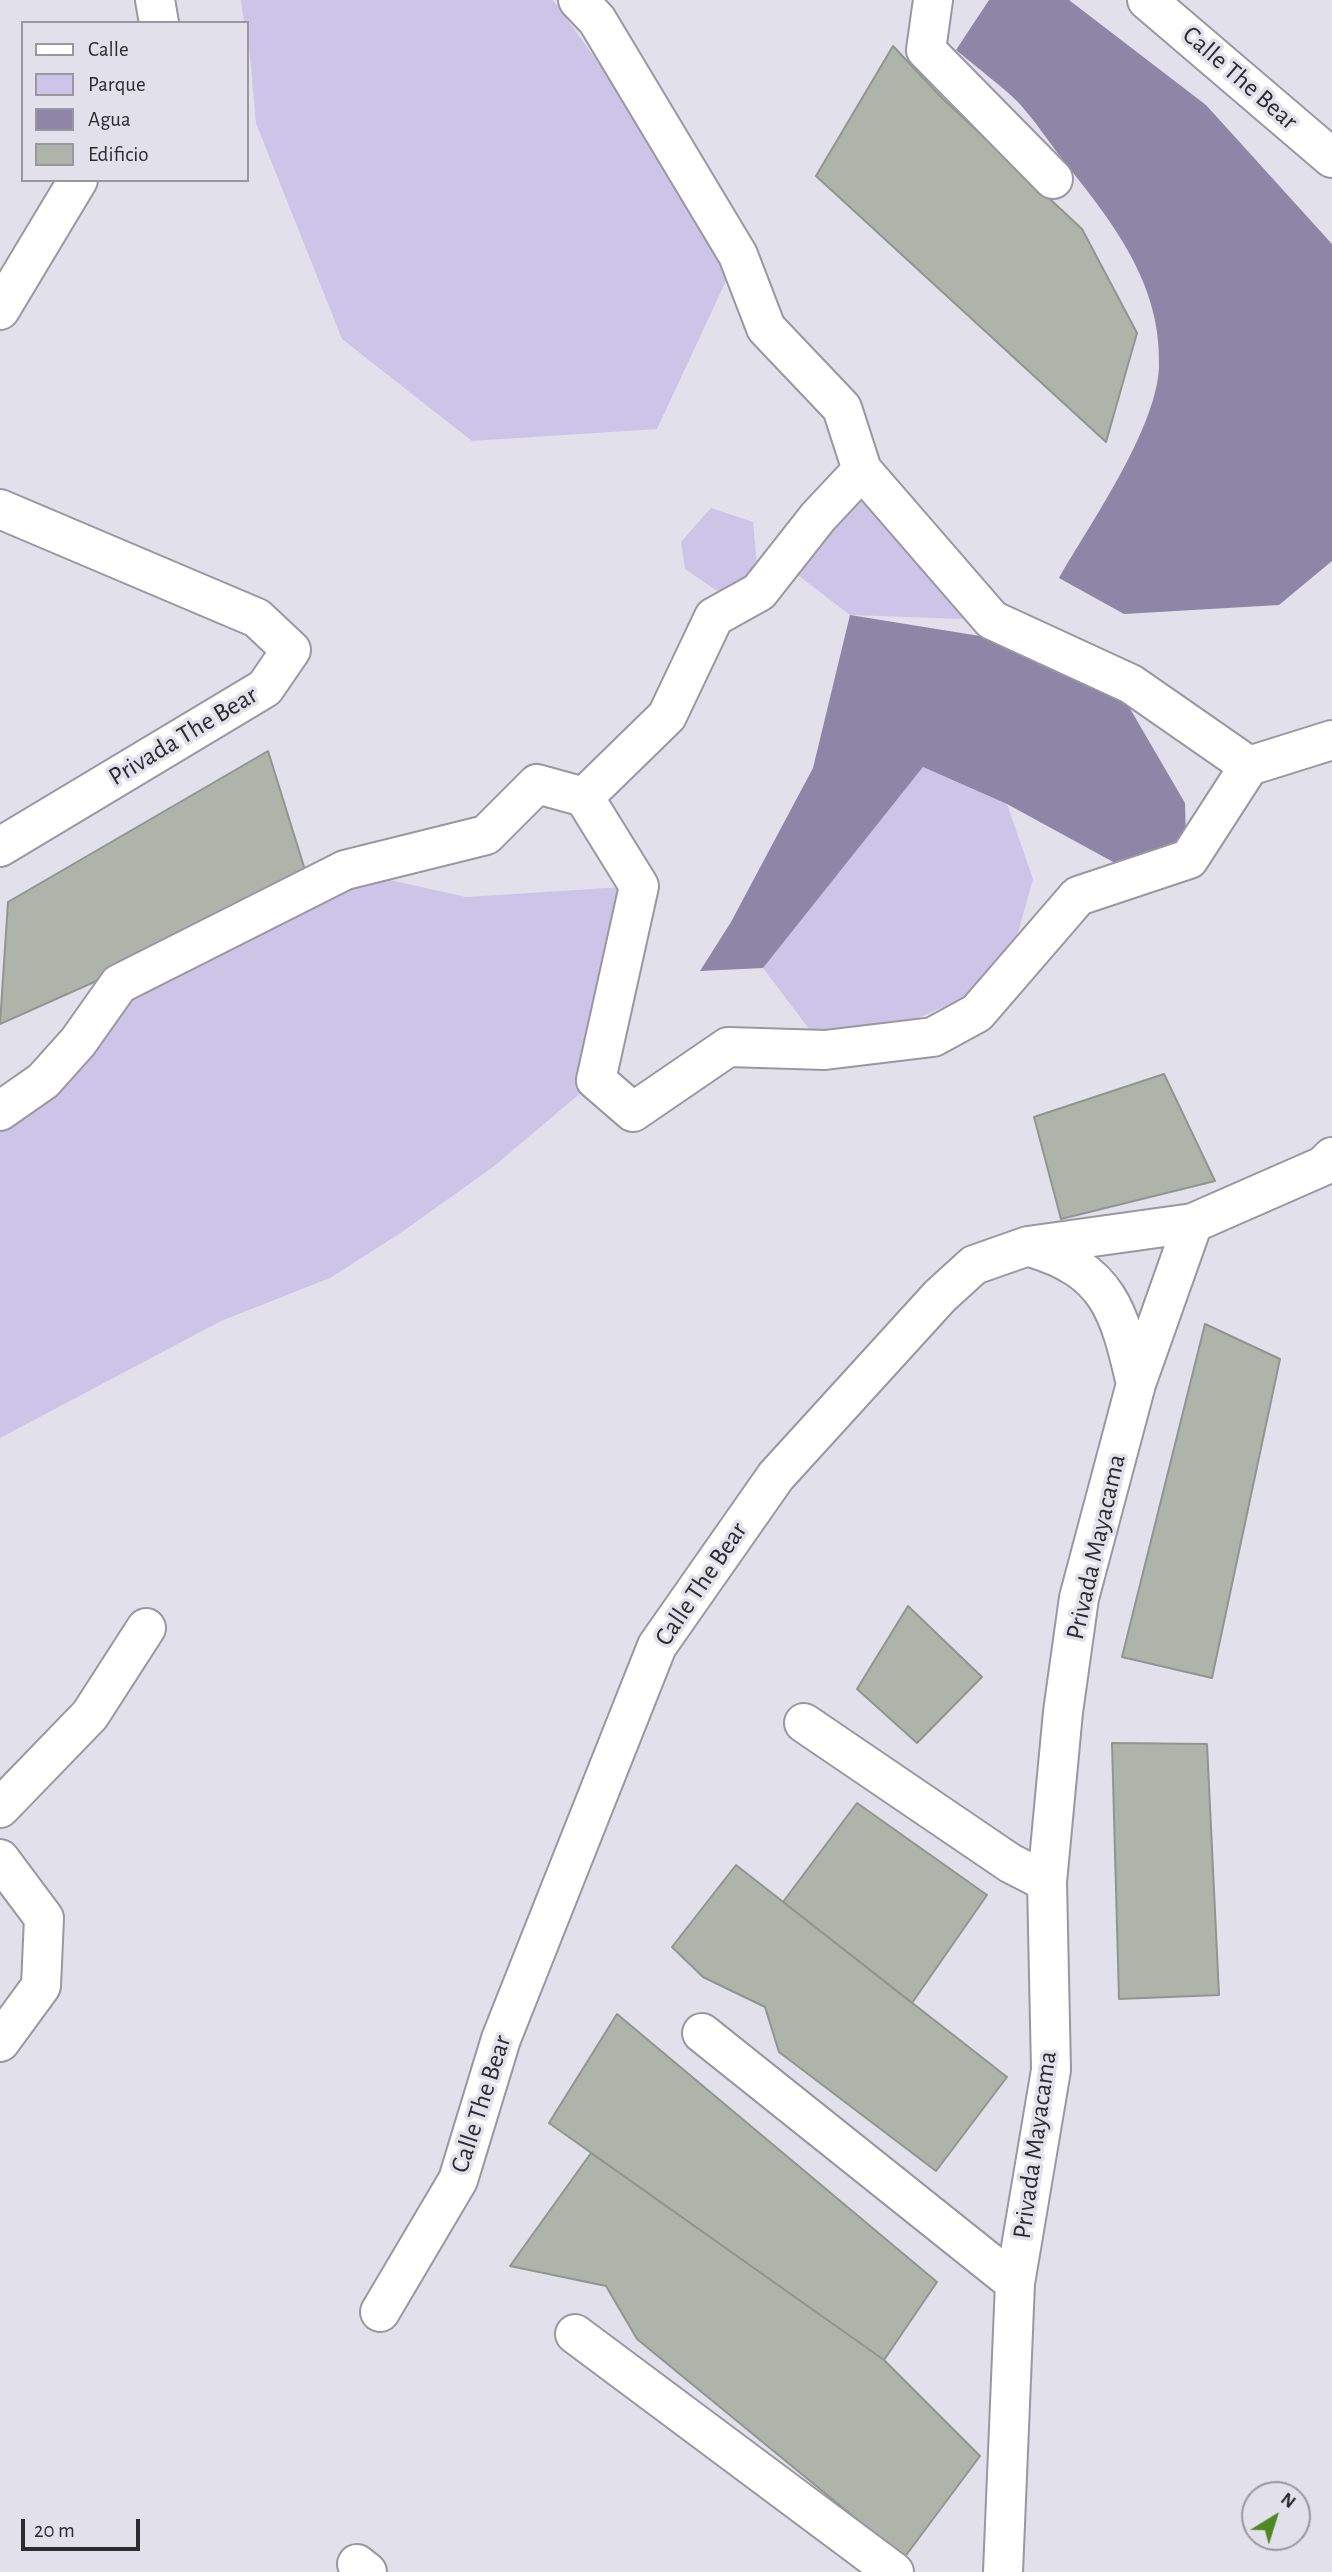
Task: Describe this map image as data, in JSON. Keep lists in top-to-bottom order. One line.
{"streets":{"street":["Calle The Bear","Privada The Bear","Privada Mayacama"]},"crossings":[["Calle The Bear","Privada Mayacama"]],"legend":["Calle","Parque","Agua","Edificio"],"scale_bar":"20 m","north":"top right"}
